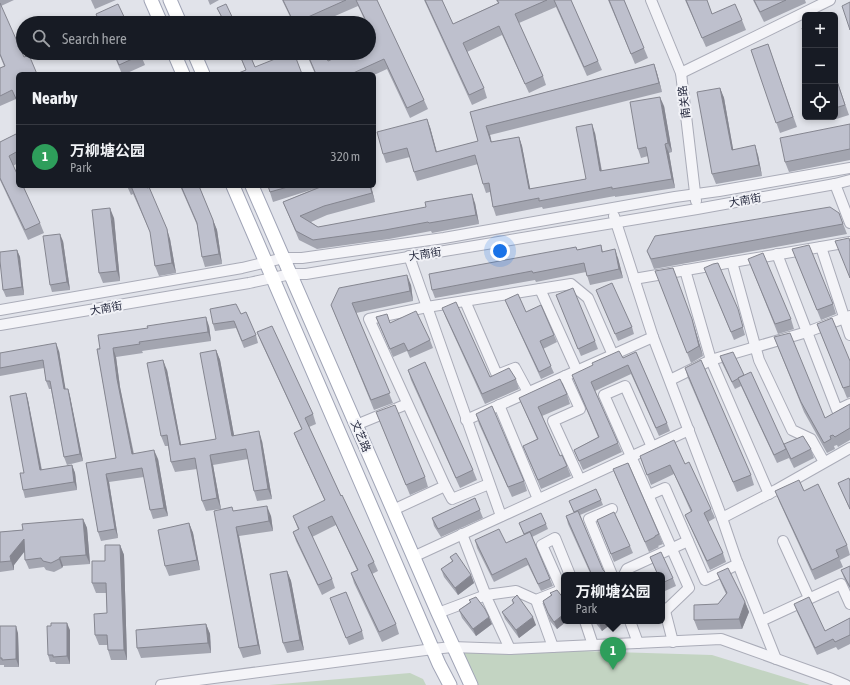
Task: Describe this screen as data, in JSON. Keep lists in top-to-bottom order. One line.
{"streets":{"main road":["文艺路"],"street":["南关路","大南街"]},"crossings":[["南关路","大南街"],["大南街","文艺路"]],"page":{"map_buttons":["+","−"],"search":"Search here","heading":"Nearby","list":[{"mark":"1","name":"万柳塘公园","note":"Park","value":"320 m"}],"popup":["万柳塘公园","Park"],"pins":"1"}}
